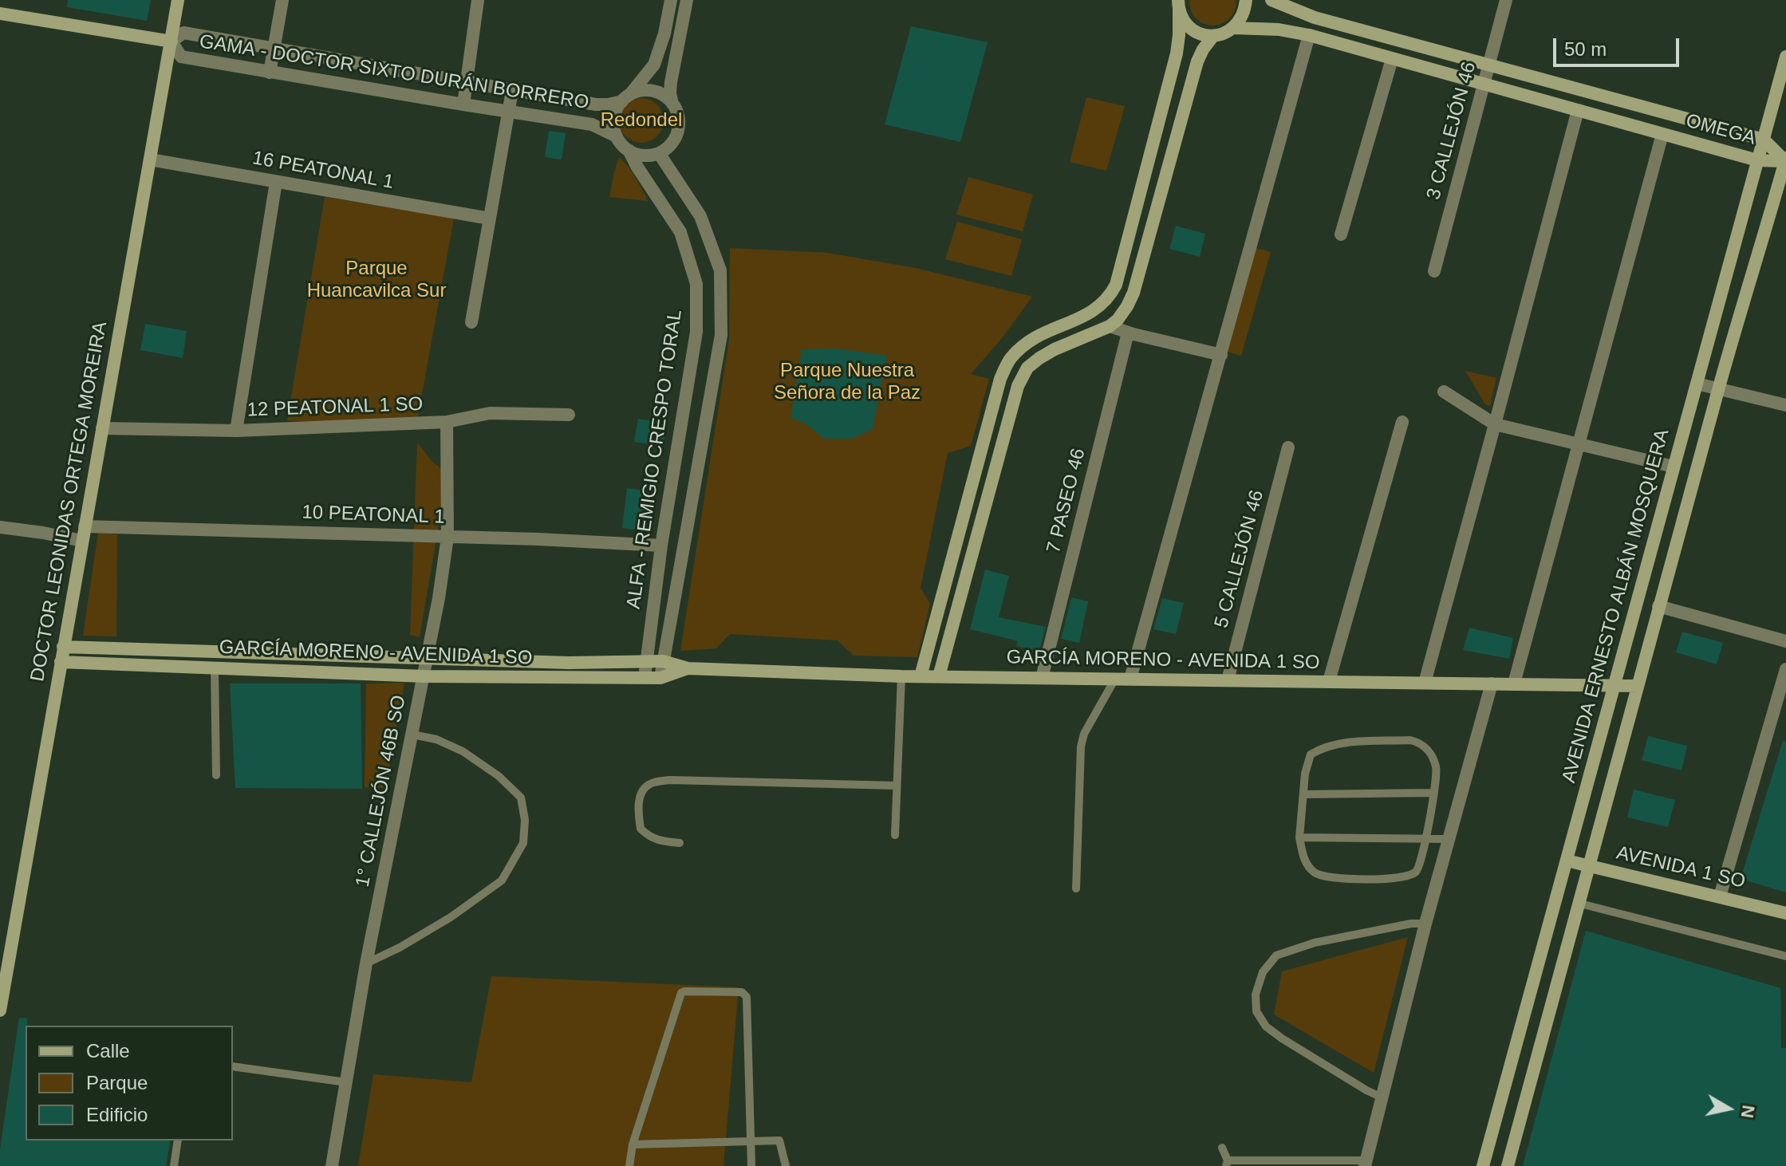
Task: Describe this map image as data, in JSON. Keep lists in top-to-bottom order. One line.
{"streets":{"street":["GAMA - DOCTOR SIXTO DURÁN BORRERO","OMEGA","3 CALLEJÓN 46","16 PEATONAL 1","12 PEATONAL 1 SO","ALFA - REMIGIO CRESPO TORAL","7 PASEO 46","DOCTOR LEONIDAS ORTEGA MOREIRA","10 PEATONAL 1","5 CALLEJÓN 46","AVENIDA ERNESTO ALBÁN MOSQUERA","GARCÍA MORENO - AVENIDA 1 SO","1° CALLEJÓN 46B SO","AVENIDA 1 SO"]},"crossings":[["GAMA - DOCTOR SIXTO DURÁN BORRERO","ALFA - REMIGIO CRESPO TORAL"],["GAMA - DOCTOR SIXTO DURÁN BORRERO","DOCTOR LEONIDAS ORTEGA MOREIRA"],["OMEGA","3 CALLEJÓN 46"],["OMEGA","AVENIDA ERNESTO ALBÁN MOSQUERA"],["16 PEATONAL 1","DOCTOR LEONIDAS ORTEGA MOREIRA"],["12 PEATONAL 1 SO","DOCTOR LEONIDAS ORTEGA MOREIRA"],["12 PEATONAL 1 SO","1° CALLEJÓN 46B SO"],["ALFA - REMIGIO CRESPO TORAL","10 PEATONAL 1"],["ALFA - REMIGIO CRESPO TORAL","GARCÍA MORENO - AVENIDA 1 SO"],["7 PASEO 46","GARCÍA MORENO - AVENIDA 1 SO"],["DOCTOR LEONIDAS ORTEGA MOREIRA","10 PEATONAL 1"],["DOCTOR LEONIDAS ORTEGA MOREIRA","GARCÍA MORENO - AVENIDA 1 SO"],["10 PEATONAL 1","1° CALLEJÓN 46B SO"],["5 CALLEJÓN 46","GARCÍA MORENO - AVENIDA 1 SO"],["AVENIDA ERNESTO ALBÁN MOSQUERA","GARCÍA MORENO - AVENIDA 1 SO"],["AVENIDA ERNESTO ALBÁN MOSQUERA","AVENIDA 1 SO"],["GARCÍA MORENO - AVENIDA 1 SO","1° CALLEJÓN 46B SO"]],"parks":["Redondel","Parque Huancavilca Sur","Parque Nuestra Señora de la Paz"],"legend":["Calle","Parque","Edificio"],"scale_bar":"50 m","north":"right"}
